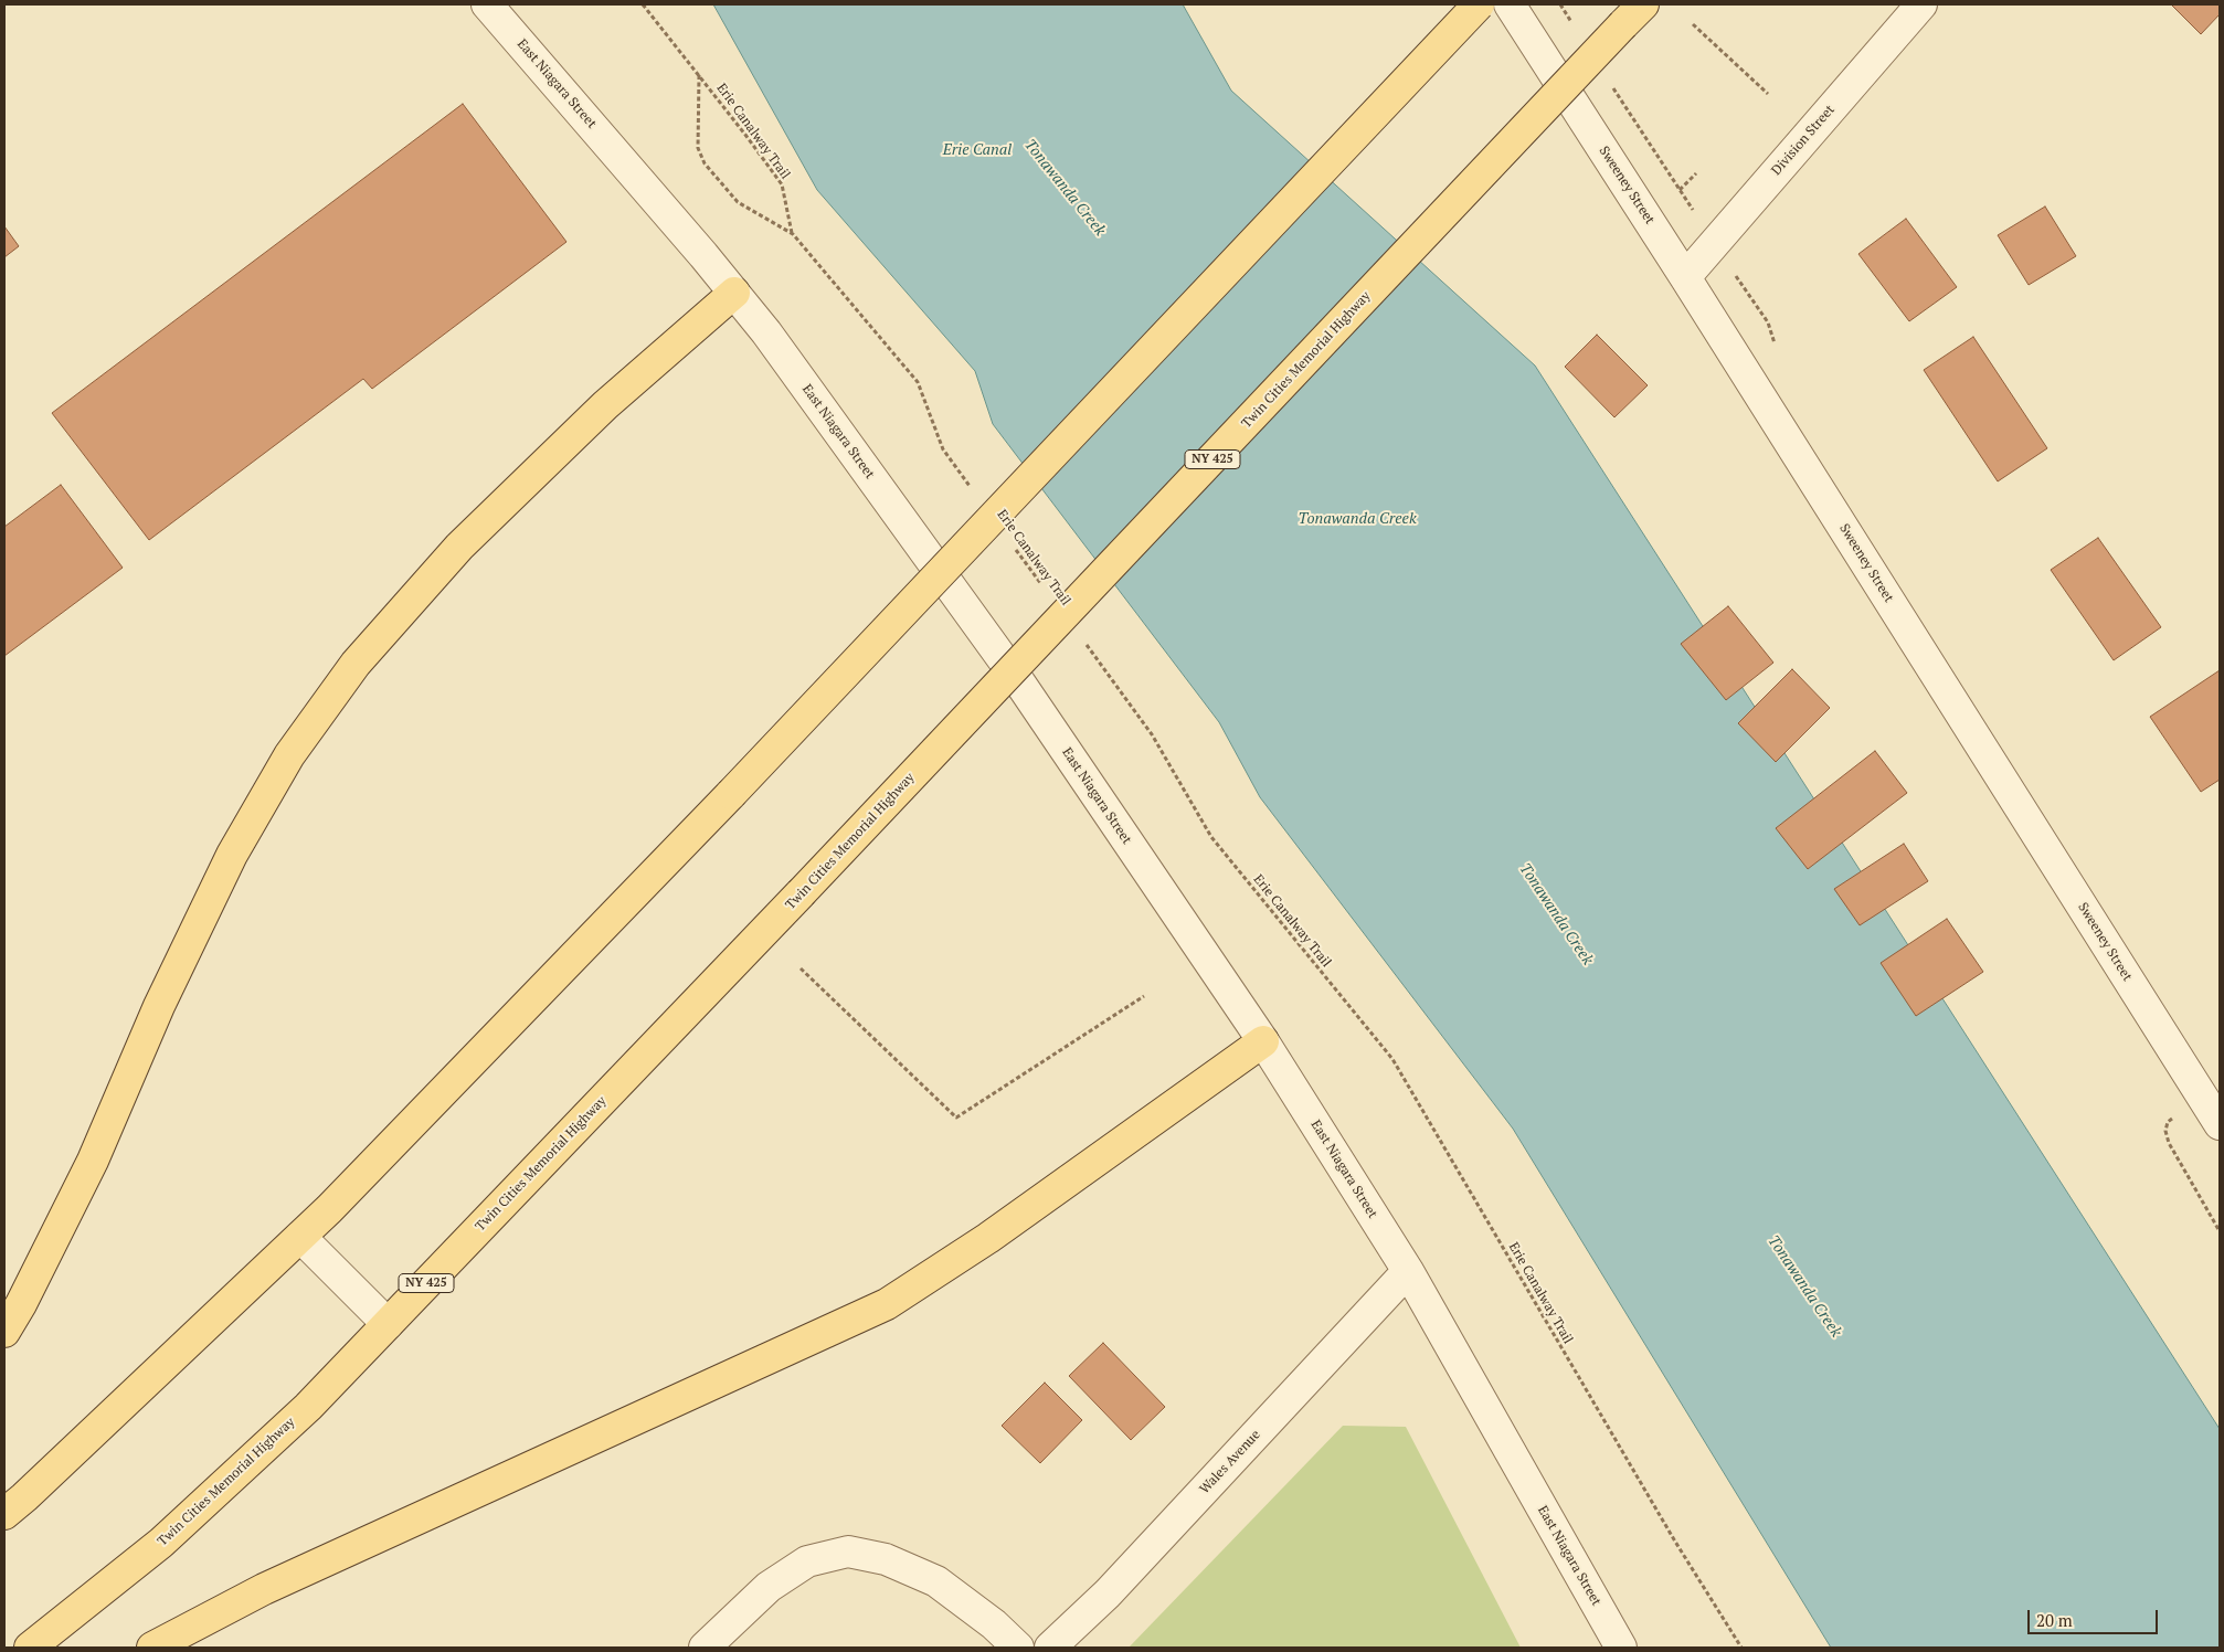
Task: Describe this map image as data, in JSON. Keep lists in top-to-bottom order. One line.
{"streets":{"main road":["Twin Cities Memorial Highway","NY 425"],"street":["East Niagara Street","Division Street","Sweeney Street","Wales Avenue"],"path":["Erie Canalway Trail"]},"crossings":[["East Niagara Street","Wales Avenue"],["Division Street","Sweeney Street"]],"water":["Erie Canal","Tonawanda Creek"],"scale_bar":"20 m"}
